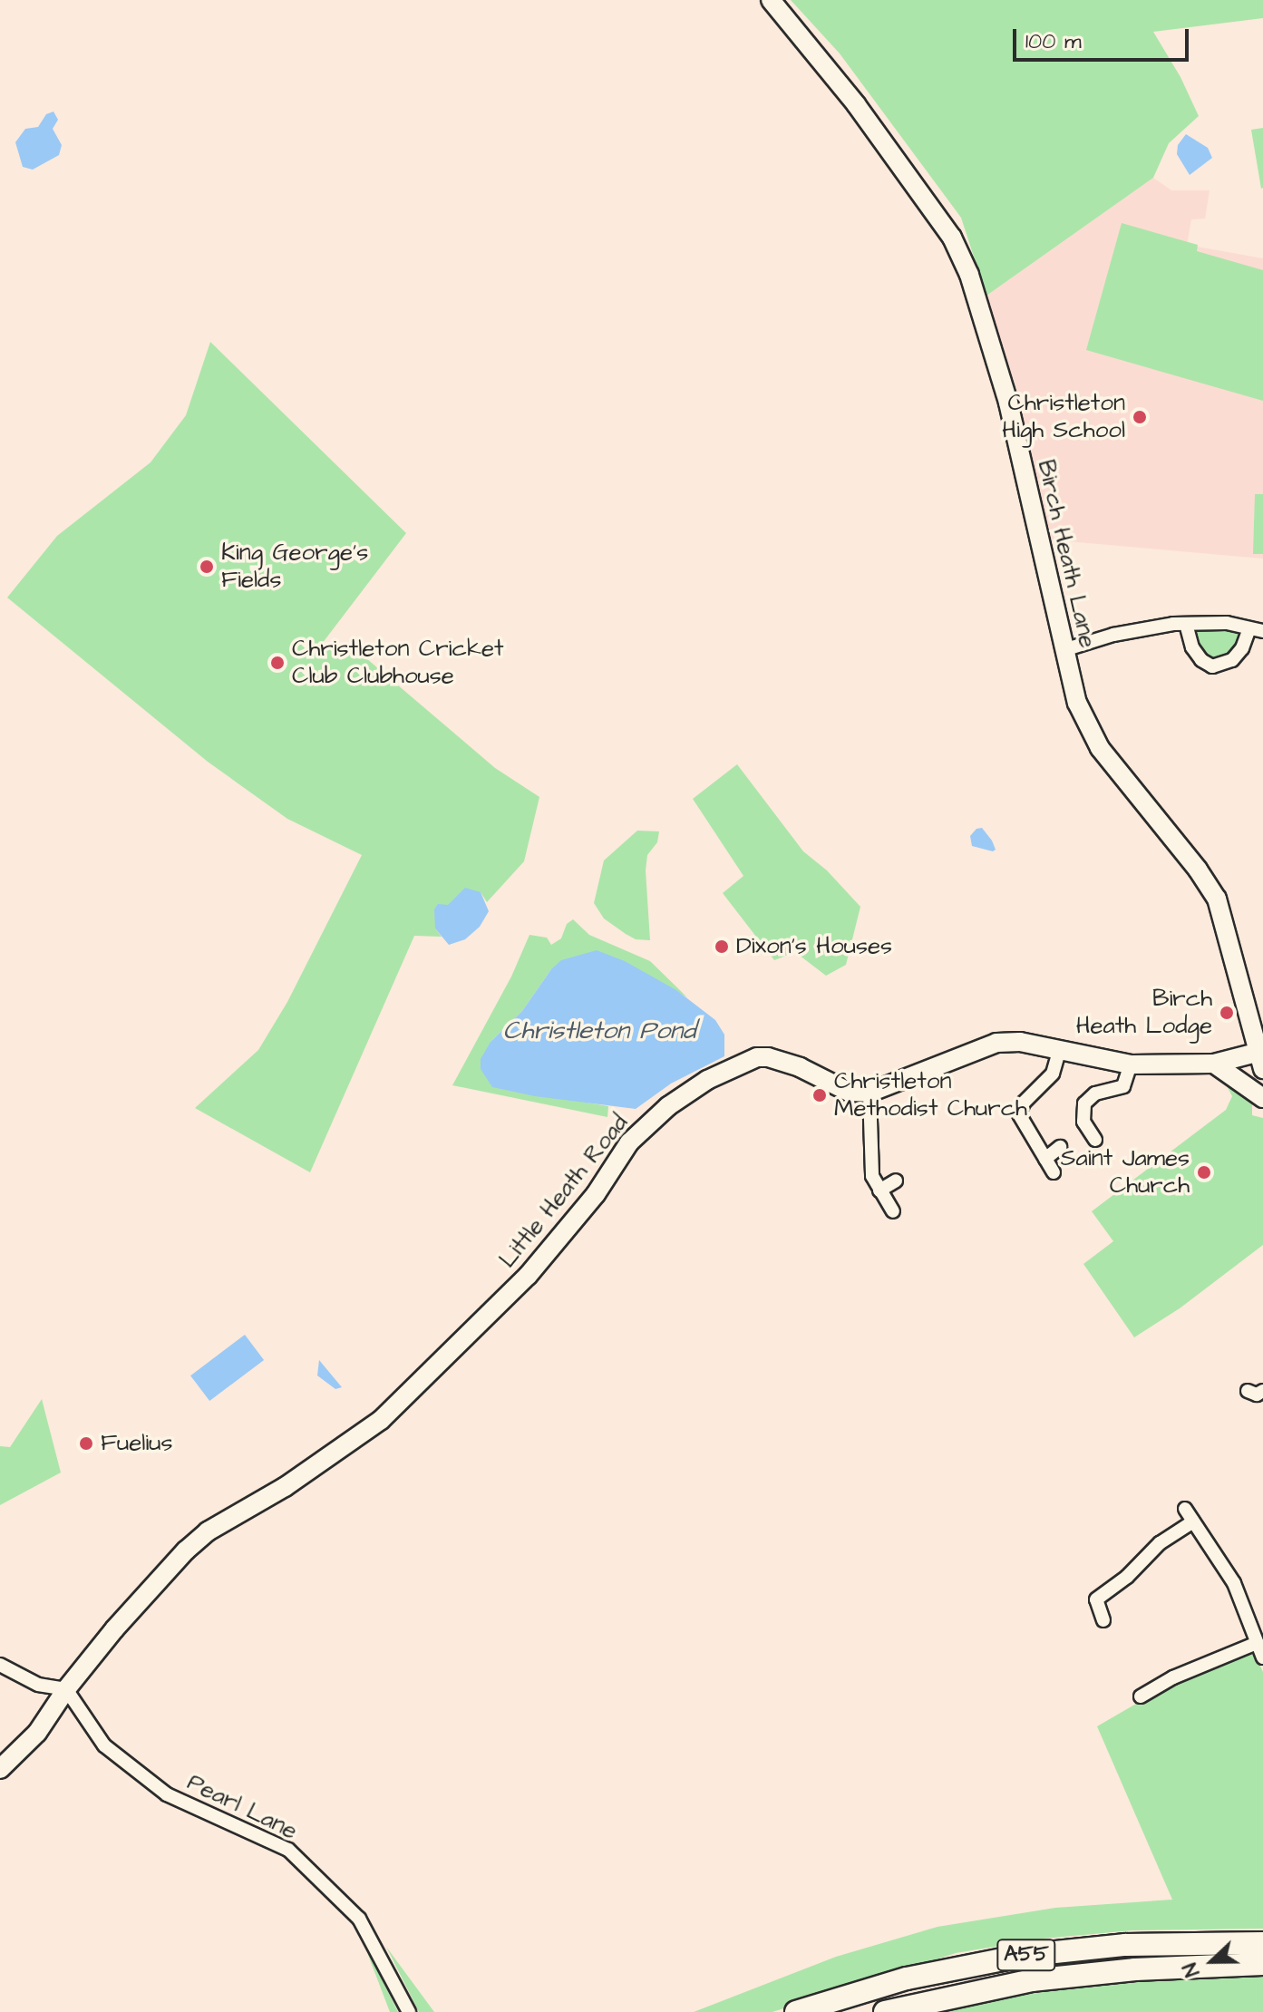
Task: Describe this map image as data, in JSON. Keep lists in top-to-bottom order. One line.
{"streets":{"highway":["A55"],"street":["Birch Heath Lane","Little Heath Road","Pearl Lane"]},"crossings":[["Little Heath Road","Pearl Lane"]],"water":["Christleton Pond"],"places":["Christleton High School","King George's Fields","Christleton Cricket Club Clubhouse","Dixon's Houses","Birch Heath Lodge","Christleton Methodist Church","Saint James Church","Fuelius"],"scale_bar":"100 m","north":"left"}
